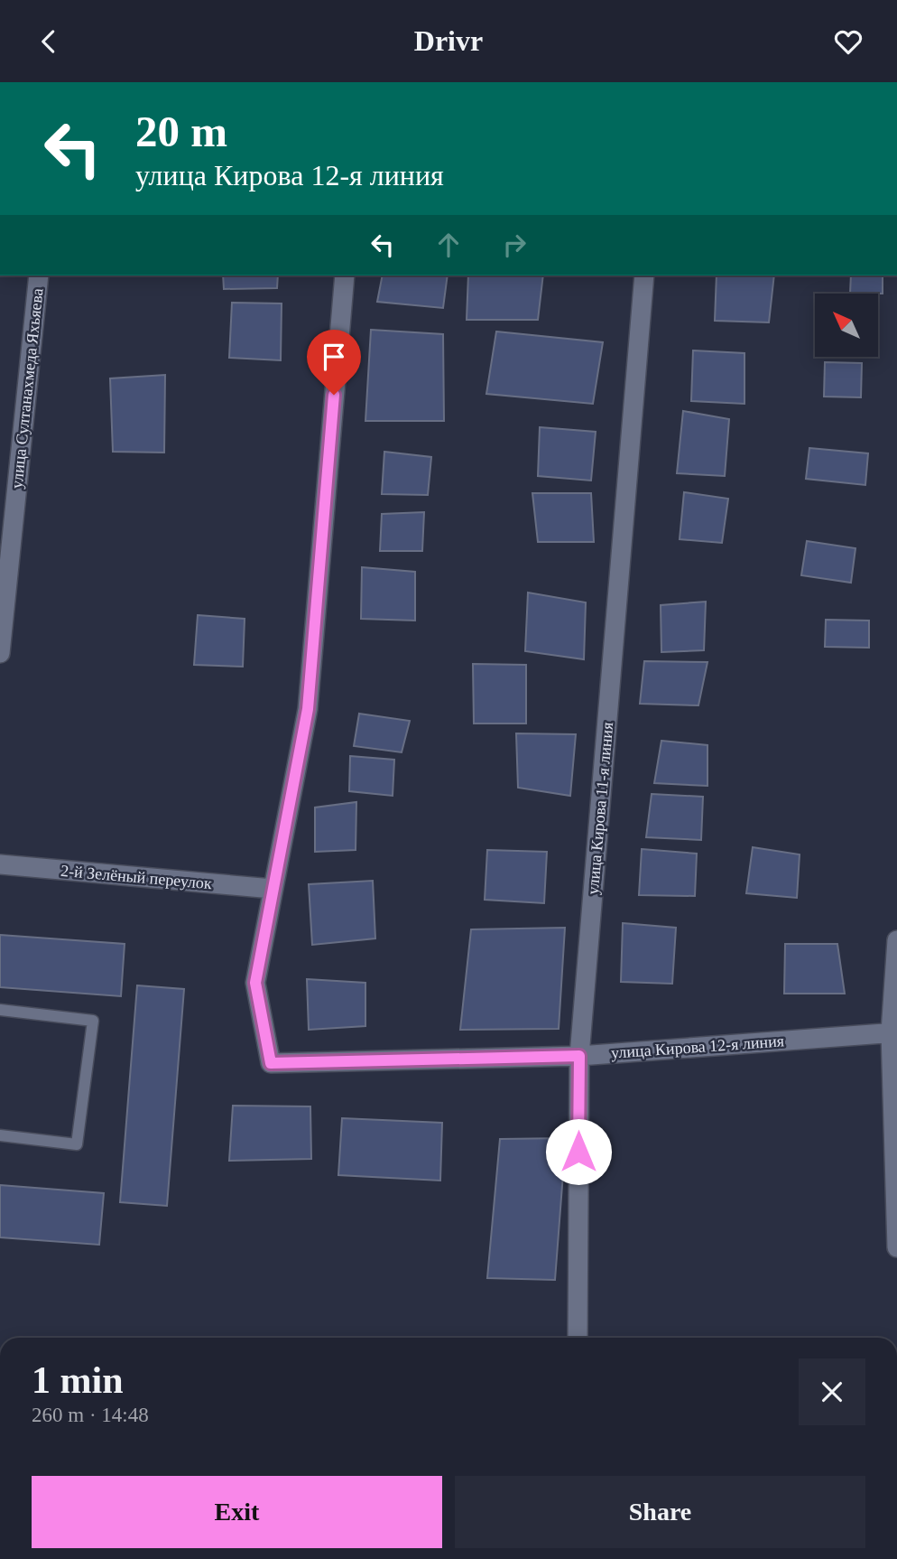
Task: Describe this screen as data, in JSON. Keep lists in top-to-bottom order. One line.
{"streets":{"street":["улица Султанахмеда Яхьяева","улица Кирова 11-я линия","2-й Зелёный переулок","улица Кирова 12-я линия"]},"crossings":[["улица Кирова 11-я линия","улица Кирова 12-я линия"],["2-й Зелёный переулок","улица Кирова 12-я линия"]],"north":"top left","page":{"header":"Drivr","turn":["20 m","улица Кирова 12-я линия"],"heading":["1 min","260 m · 14:48"],"buttons":["Exit","Share"]}}
